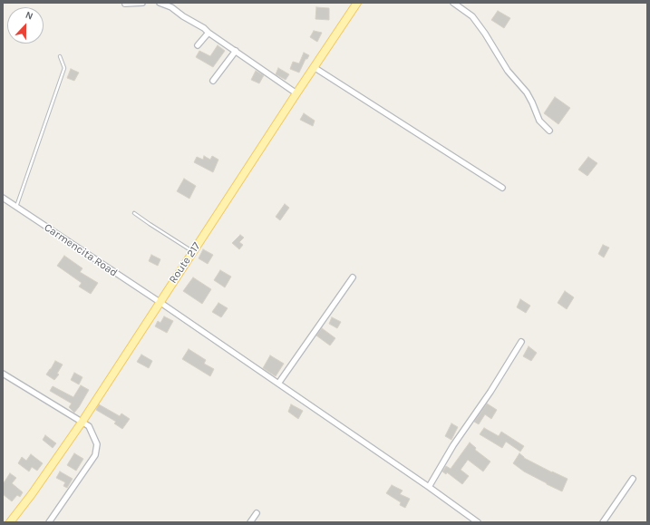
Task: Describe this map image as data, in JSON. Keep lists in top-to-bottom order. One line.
{"streets":{"main road":["Route 217"],"street":["Carmencita Road"]},"crossings":[["Carmencita Road","Route 217"]],"north":"top"}
